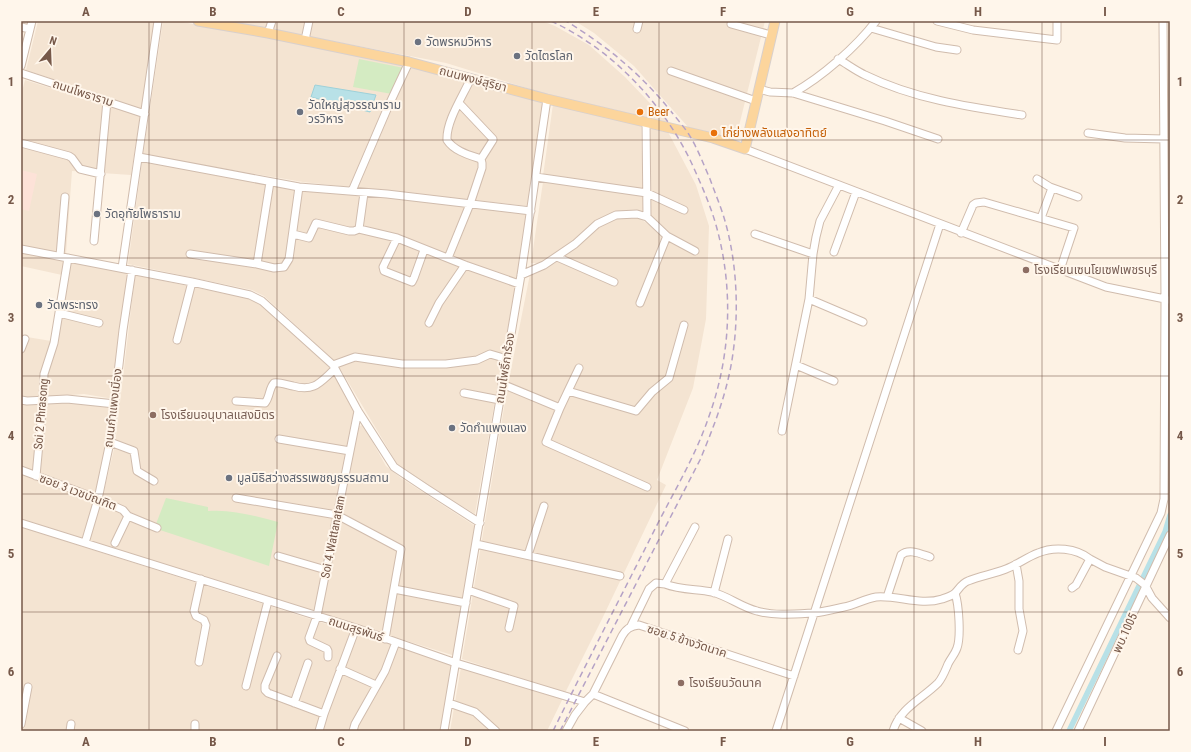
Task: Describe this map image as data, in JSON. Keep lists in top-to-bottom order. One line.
{"streets":{"main road":["ถนนพงษ์สุริยา"],"street":["ถนนโพธาราม","ถนนโพธิ์การ้อง","ถนนกำแพงเมี่อง","Soi 2 Phrasong","ซอย 3 เวชบัณฑิต","Soi 4 Wattanatam","ถนนสุรพันธ์","พบ.1005","ซอย 5 ข้างวัดนาค"]},"crossings":[["ถนนพงษ์สุริยา","ถนนโพธิ์การ้อง"],["ถนนโพธิ์การ้อง","ถนนสุรพันธ์"],["ถนนกำแพงเมี่อง","ซอย 3 เวชบัณฑิต"],["ถนนกำแพงเมี่อง","ถนนสุรพันธ์"],["Soi 2 Phrasong","ซอย 3 เวชบัณฑิต"],["Soi 4 Wattanatam","ถนนสุรพันธ์"]],"places":["วัดพรหมวิหาร","วัดไตรโลก","วัดใหญ่สุวรรณาราม วรวิหาร","Beer","ไก่ย่างพลังแสงอาทิตย์","วัดอุทัยโพธาราม","โรงเรียนเซนโยเซฟเพชรบุรี","วัดพระทรง","โรงเรียนอนุบาลแสงมิตร","วัดกำแพงแลง","มูลนิธิสว่างสรรเพชญธรรมสถาน","โรงเรียนวัดนาค"],"north":"top","grid":{"columns":["A","B","C","D","E","F","G","H","I"],"rows":["1","2","3","4","5","6"]}}
